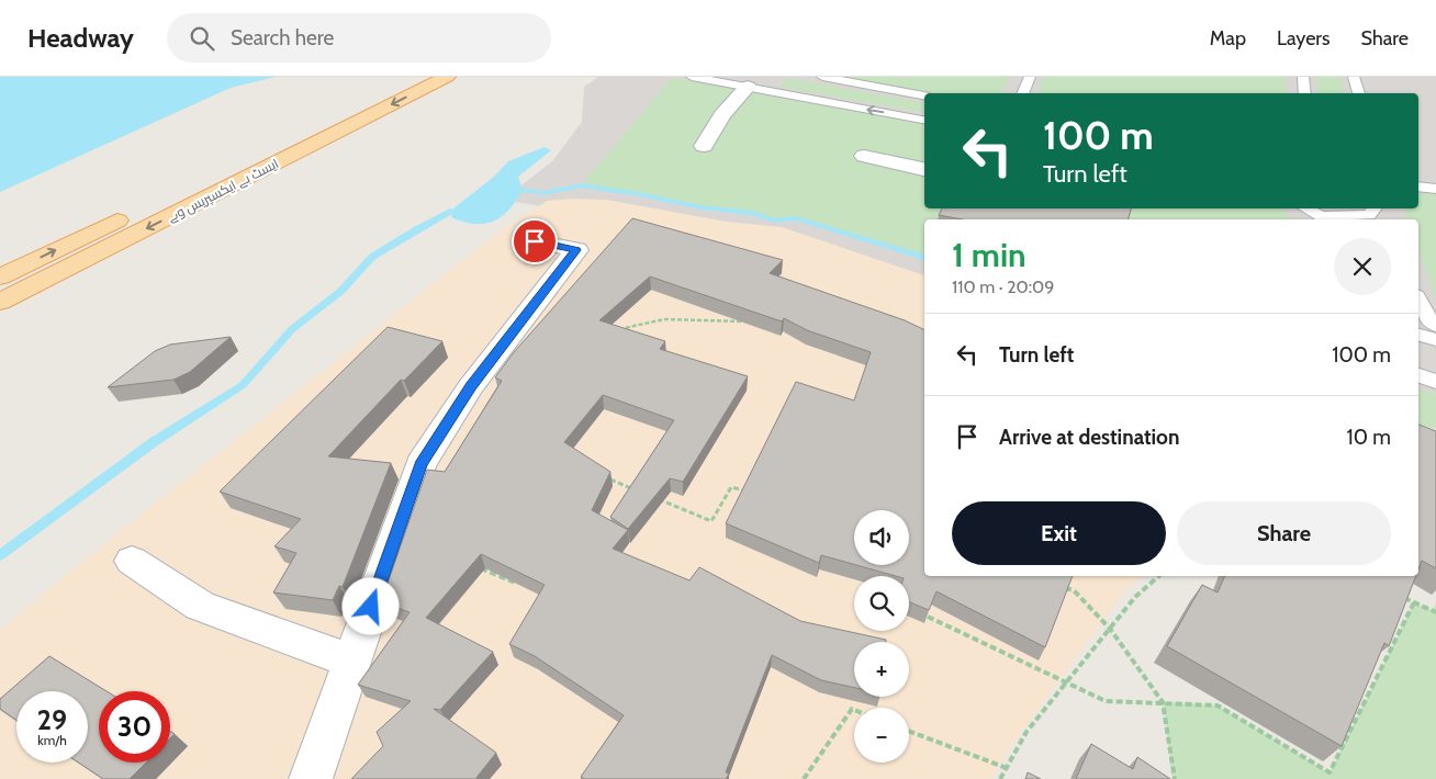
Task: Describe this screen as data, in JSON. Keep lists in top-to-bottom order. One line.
{"streets":{"main road":["ایسٹ بے ایکسپریس وے"]},"page":{"header":"Headway","search":"Search here","nav":["Map","Layers","Share"],"turn":["100 m","Turn left"],"heading":["1 min","110 m · 20:09"],"list":[{"name":"Turn left","value":"100 m"},{"name":"Arrive at destination","value":"10 m"}],"buttons":["Exit","Share"],"map_buttons":["+","−"],"speed":"29 km/h","limit":"30"}}
